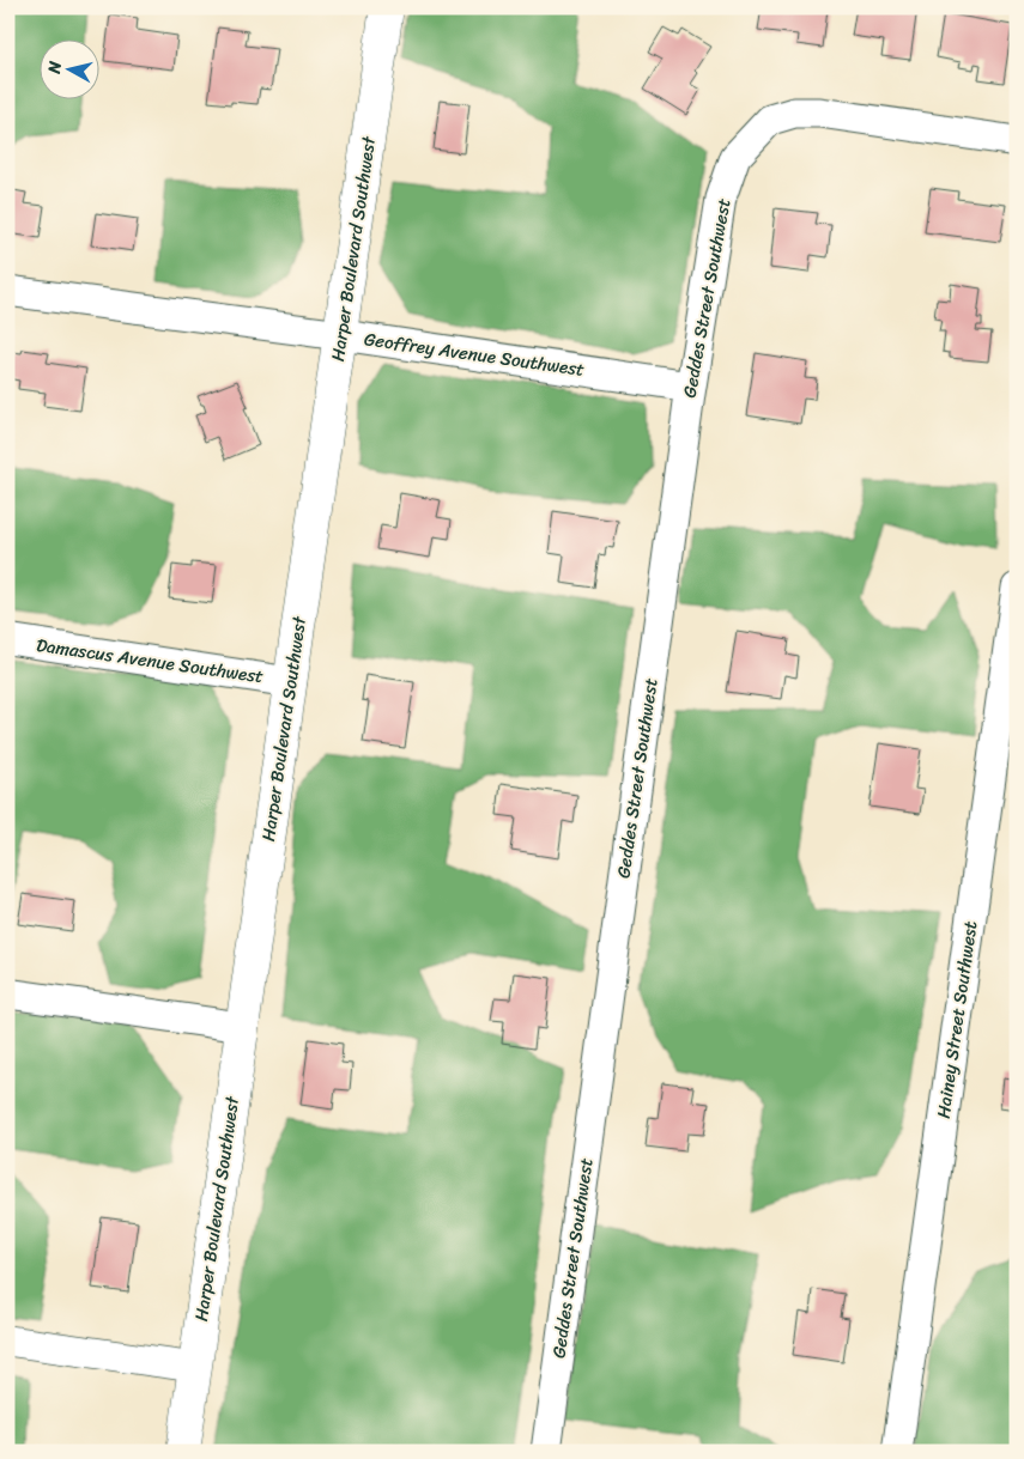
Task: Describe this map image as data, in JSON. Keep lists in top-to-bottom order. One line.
{"streets":{"street":["Harper Boulevard Southwest","Geddes Street Southwest","Geoffrey Avenue Southwest","Damascus Avenue Southwest","Hainey Street Southwest"]},"crossings":[["Harper Boulevard Southwest","Geoffrey Avenue Southwest"],["Harper Boulevard Southwest","Damascus Avenue Southwest"],["Geddes Street Southwest","Geoffrey Avenue Southwest"]],"north":"left"}
